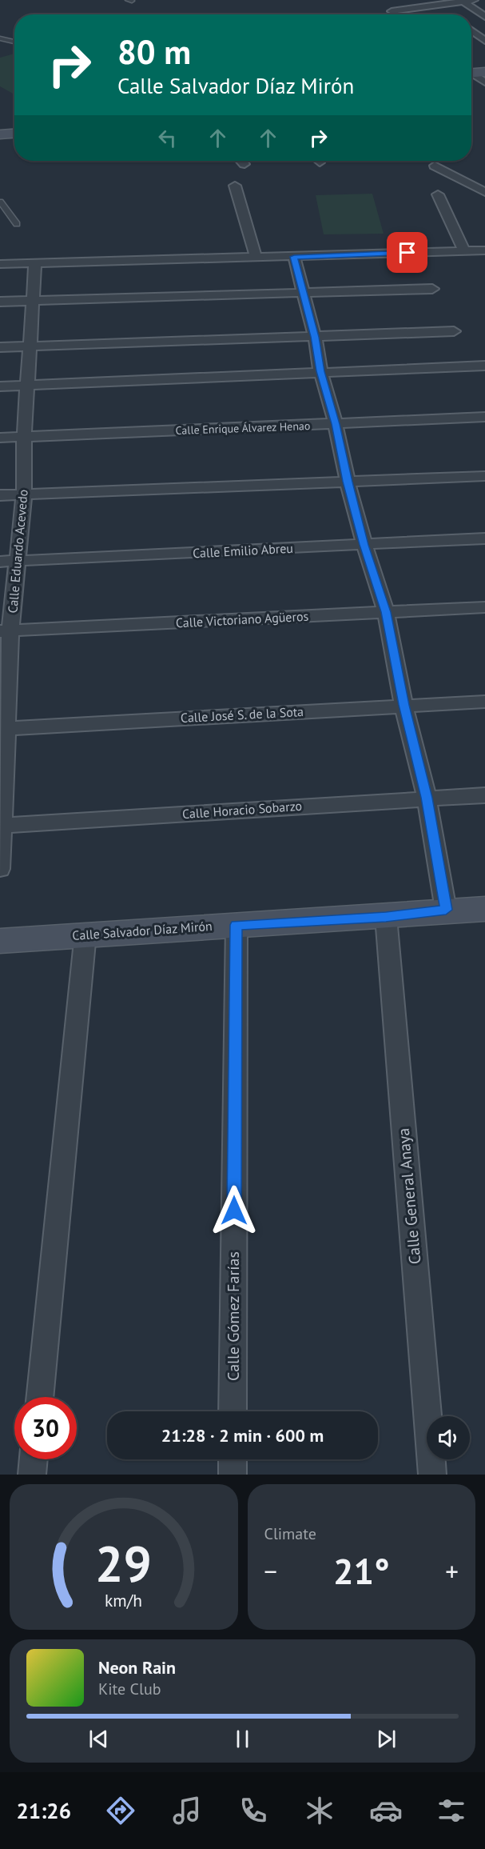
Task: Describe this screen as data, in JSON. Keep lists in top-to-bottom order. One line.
{"streets":{"street":["Calle Enrique Álvarez Henao","Calle Emilio Abreu","Calle Eduardo Acevedo","Calle Victoriano Agüeros","Calle José S. de la Sota","Calle Horacio Sobarzo","Calle Salvador Díaz Mirón","Calle General Anaya","Calle Gómez Farías"]},"crossings":[["Calle Enrique Álvarez Henao","Calle Eduardo Acevedo"],["Calle Emilio Abreu","Calle Eduardo Acevedo"],["Calle Eduardo Acevedo","Calle Victoriano Agüeros"],["Calle Eduardo Acevedo","Calle José S. de la Sota"],["Calle Eduardo Acevedo","Calle Horacio Sobarzo"],["Calle Salvador Díaz Mirón","Calle General Anaya"],["Calle Salvador Díaz Mirón","Calle Gómez Farías"]],"page":{"turn":["80 m","Calle Salvador Díaz Mirón"],"limit":"30","trip":"21:28 · 2 min · 600 m","tile":"Climate","heat":["−","21°","+"],"song":["Neon Rain","Kite Club"],"tabs":"21:26","gauge":["29","km/h"]}}
